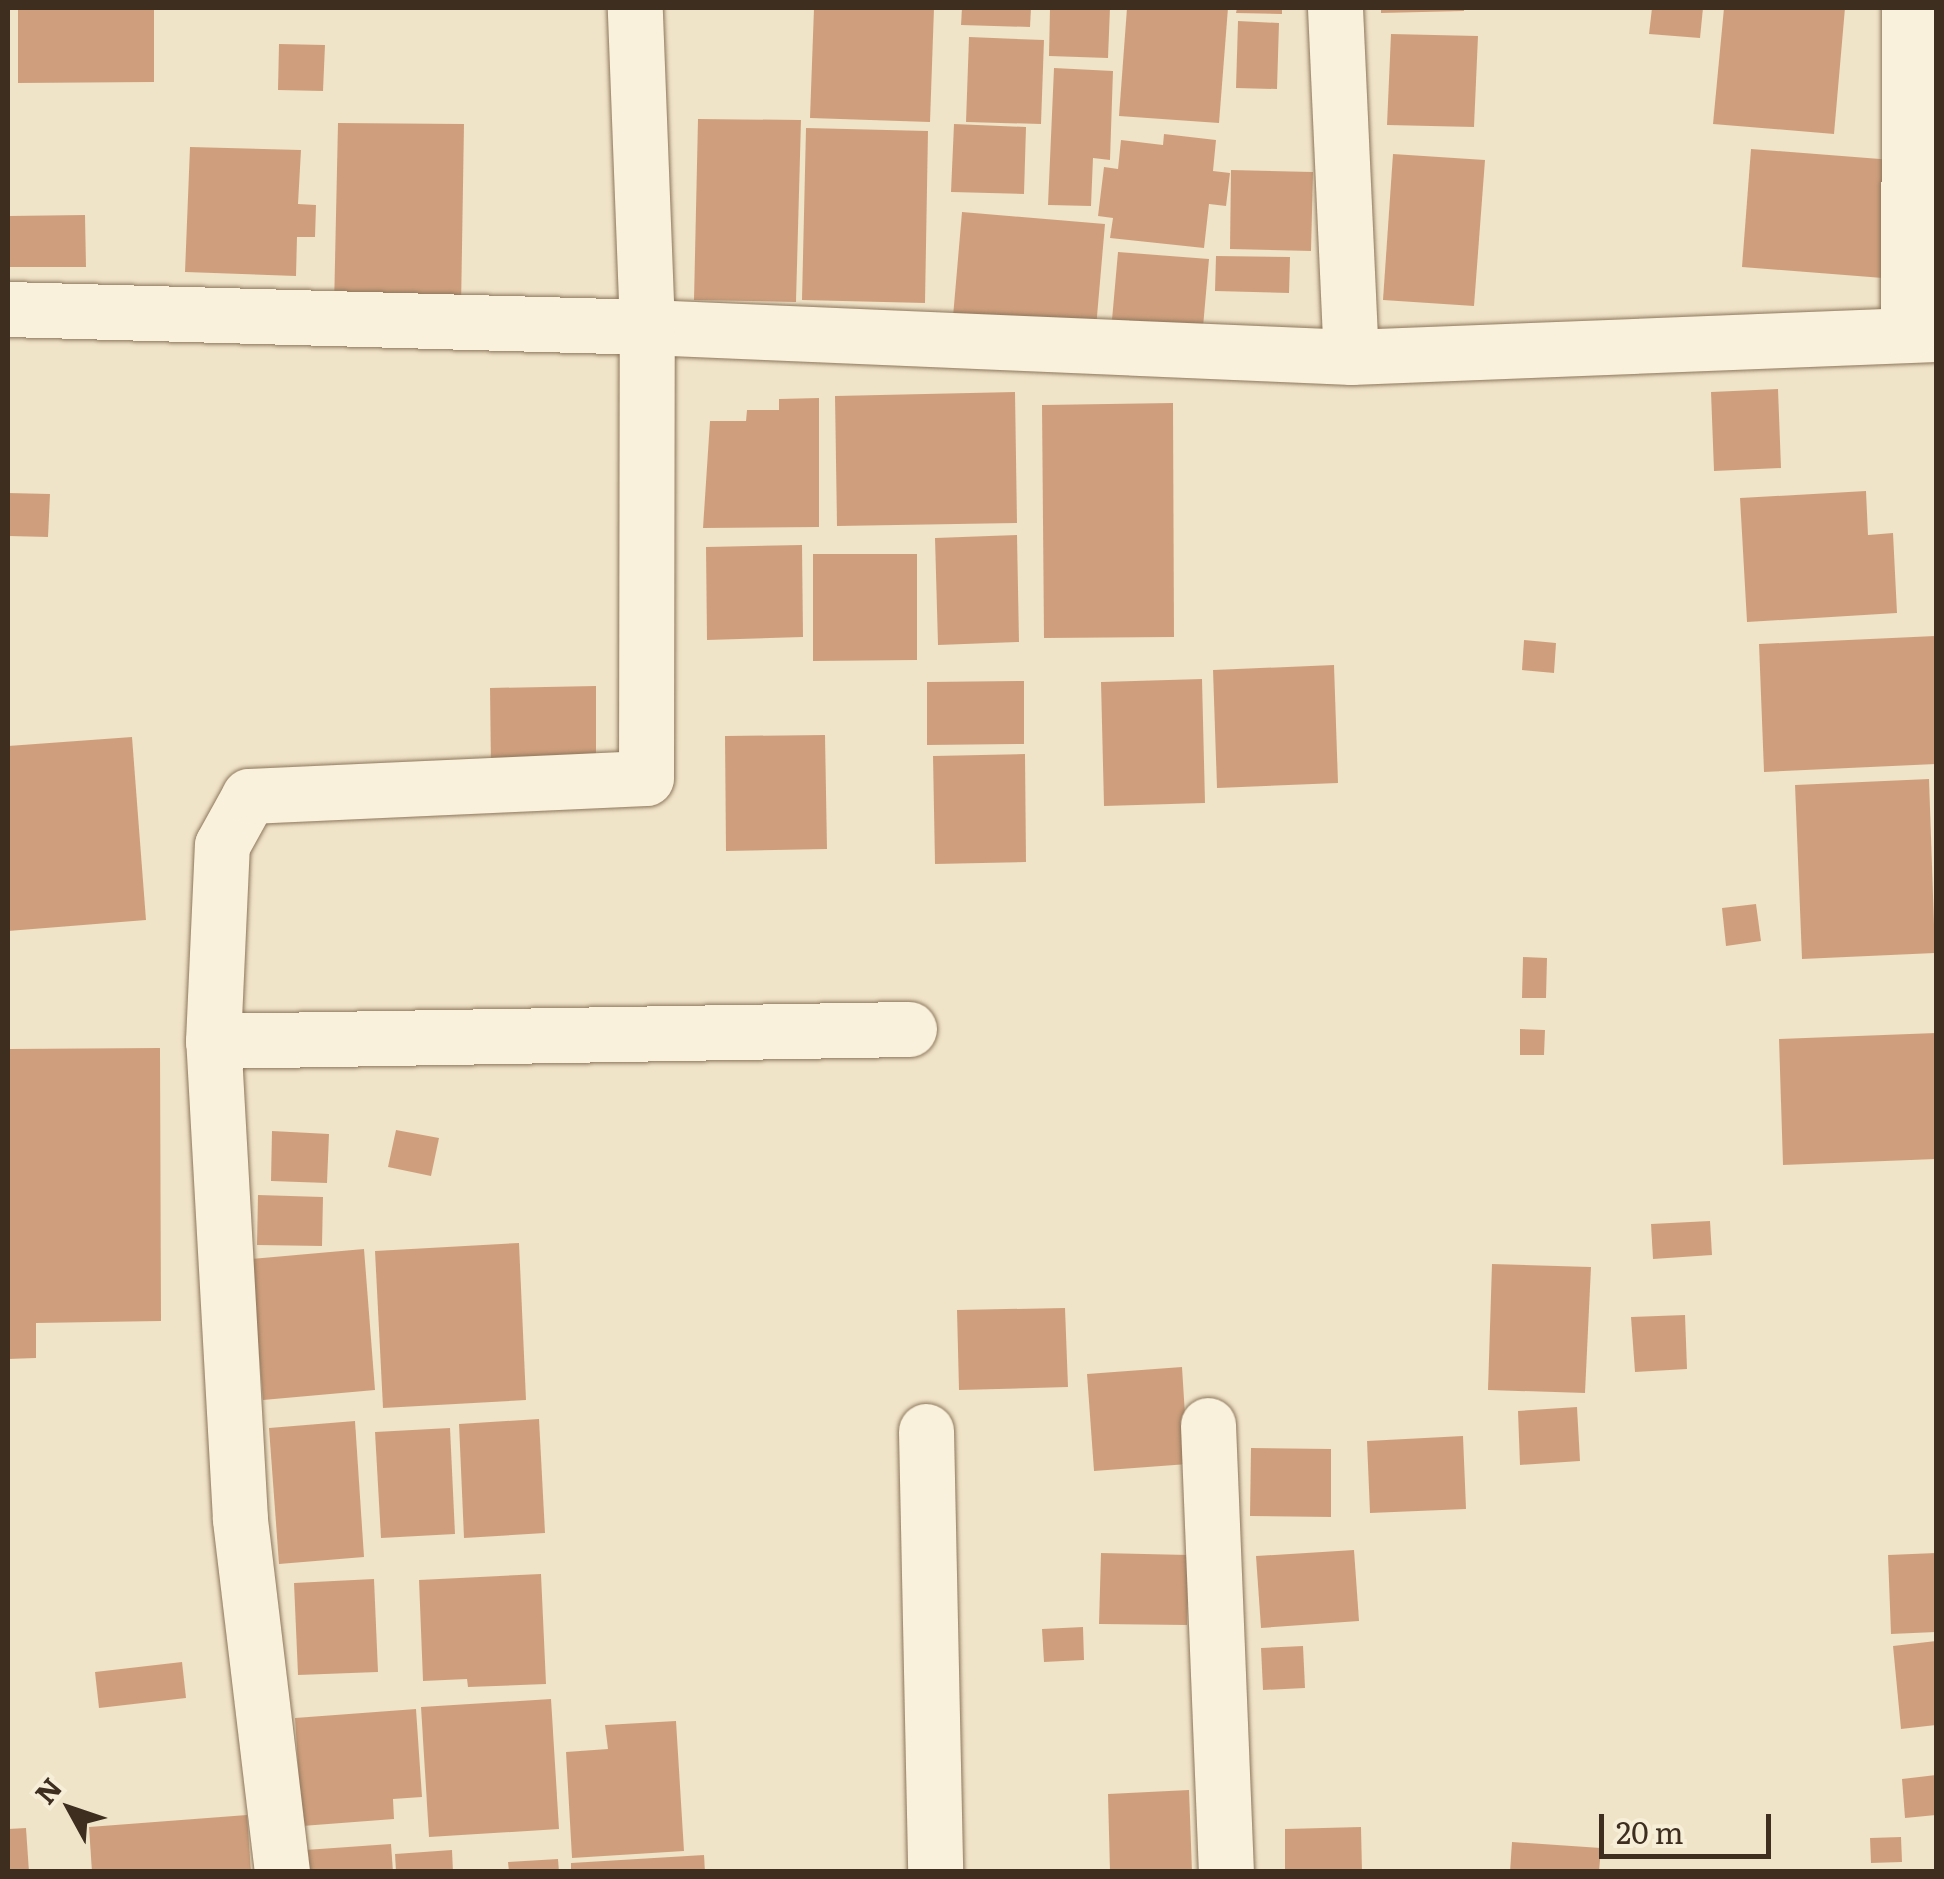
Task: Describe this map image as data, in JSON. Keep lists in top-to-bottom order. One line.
{"scale_bar":"20 m","north":"top left"}
